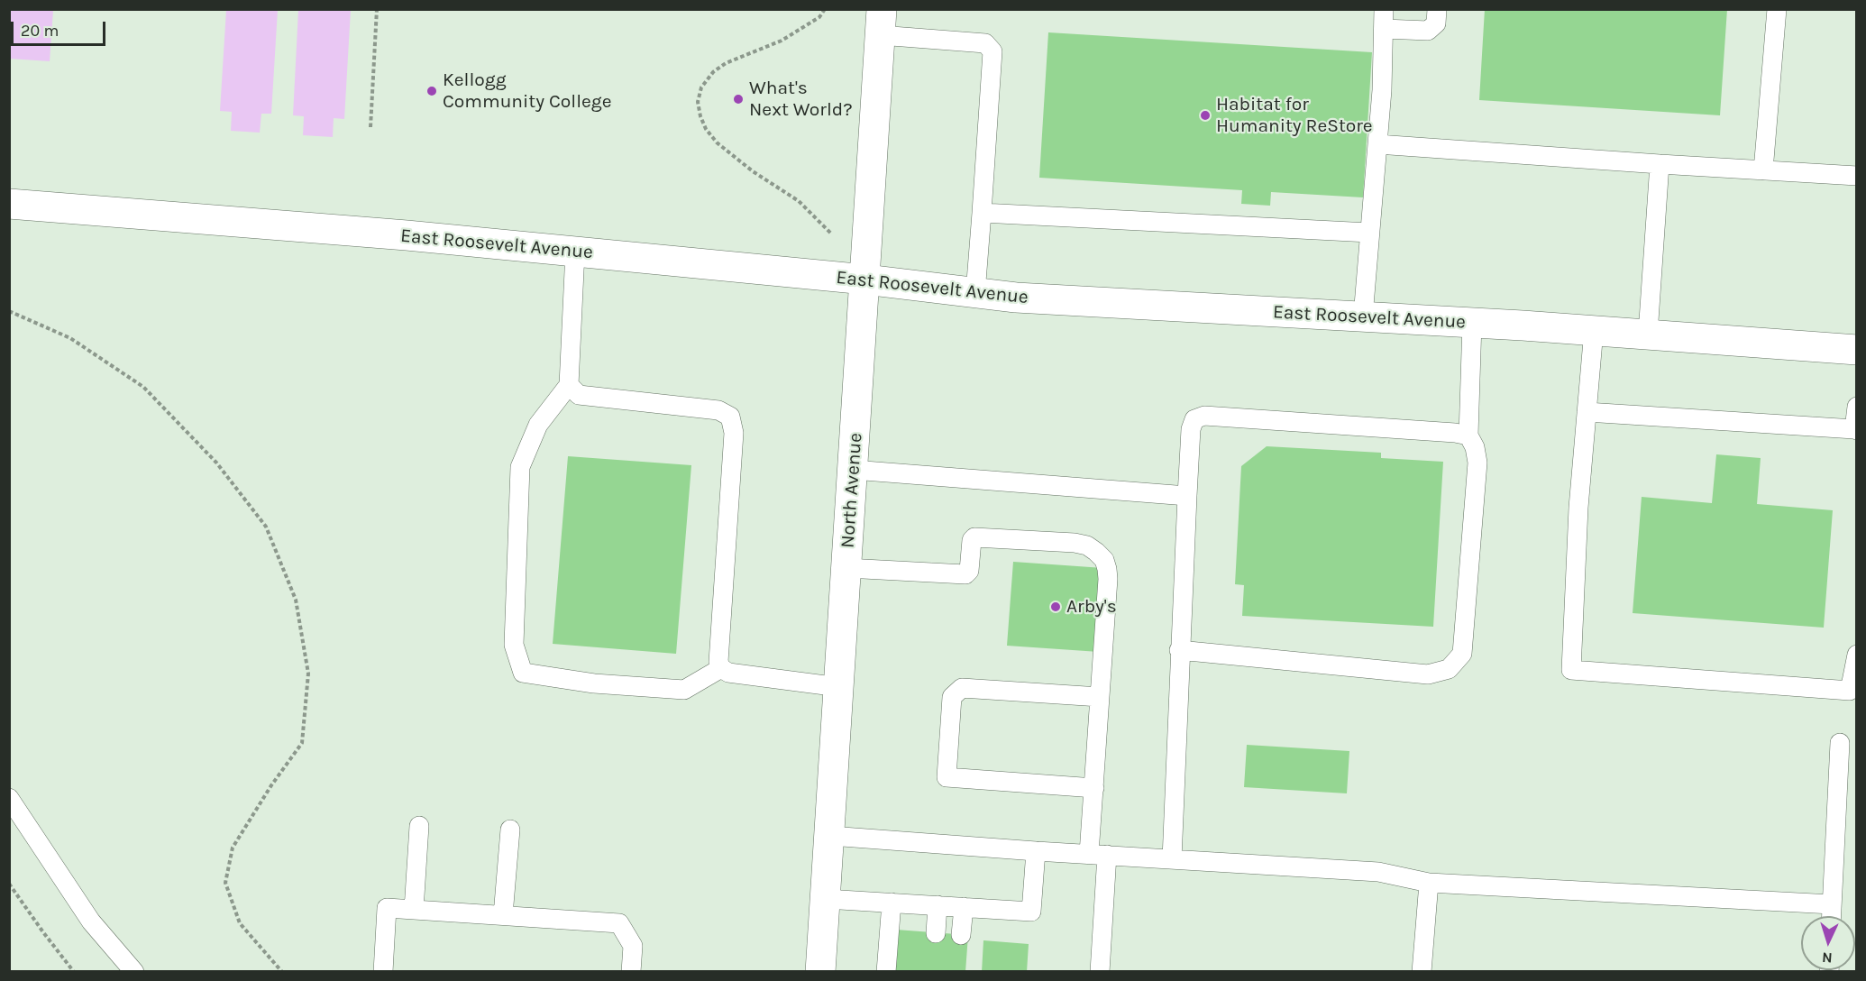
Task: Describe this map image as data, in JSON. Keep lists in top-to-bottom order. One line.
{"streets":{"street":["East Roosevelt Avenue","North Avenue"]},"crossings":[["East Roosevelt Avenue","North Avenue"]],"places":["Kellogg Community College","What's Next World?","Habitat for Humanity ReStore","Arby's"],"scale_bar":"20 m","north":"bottom"}
